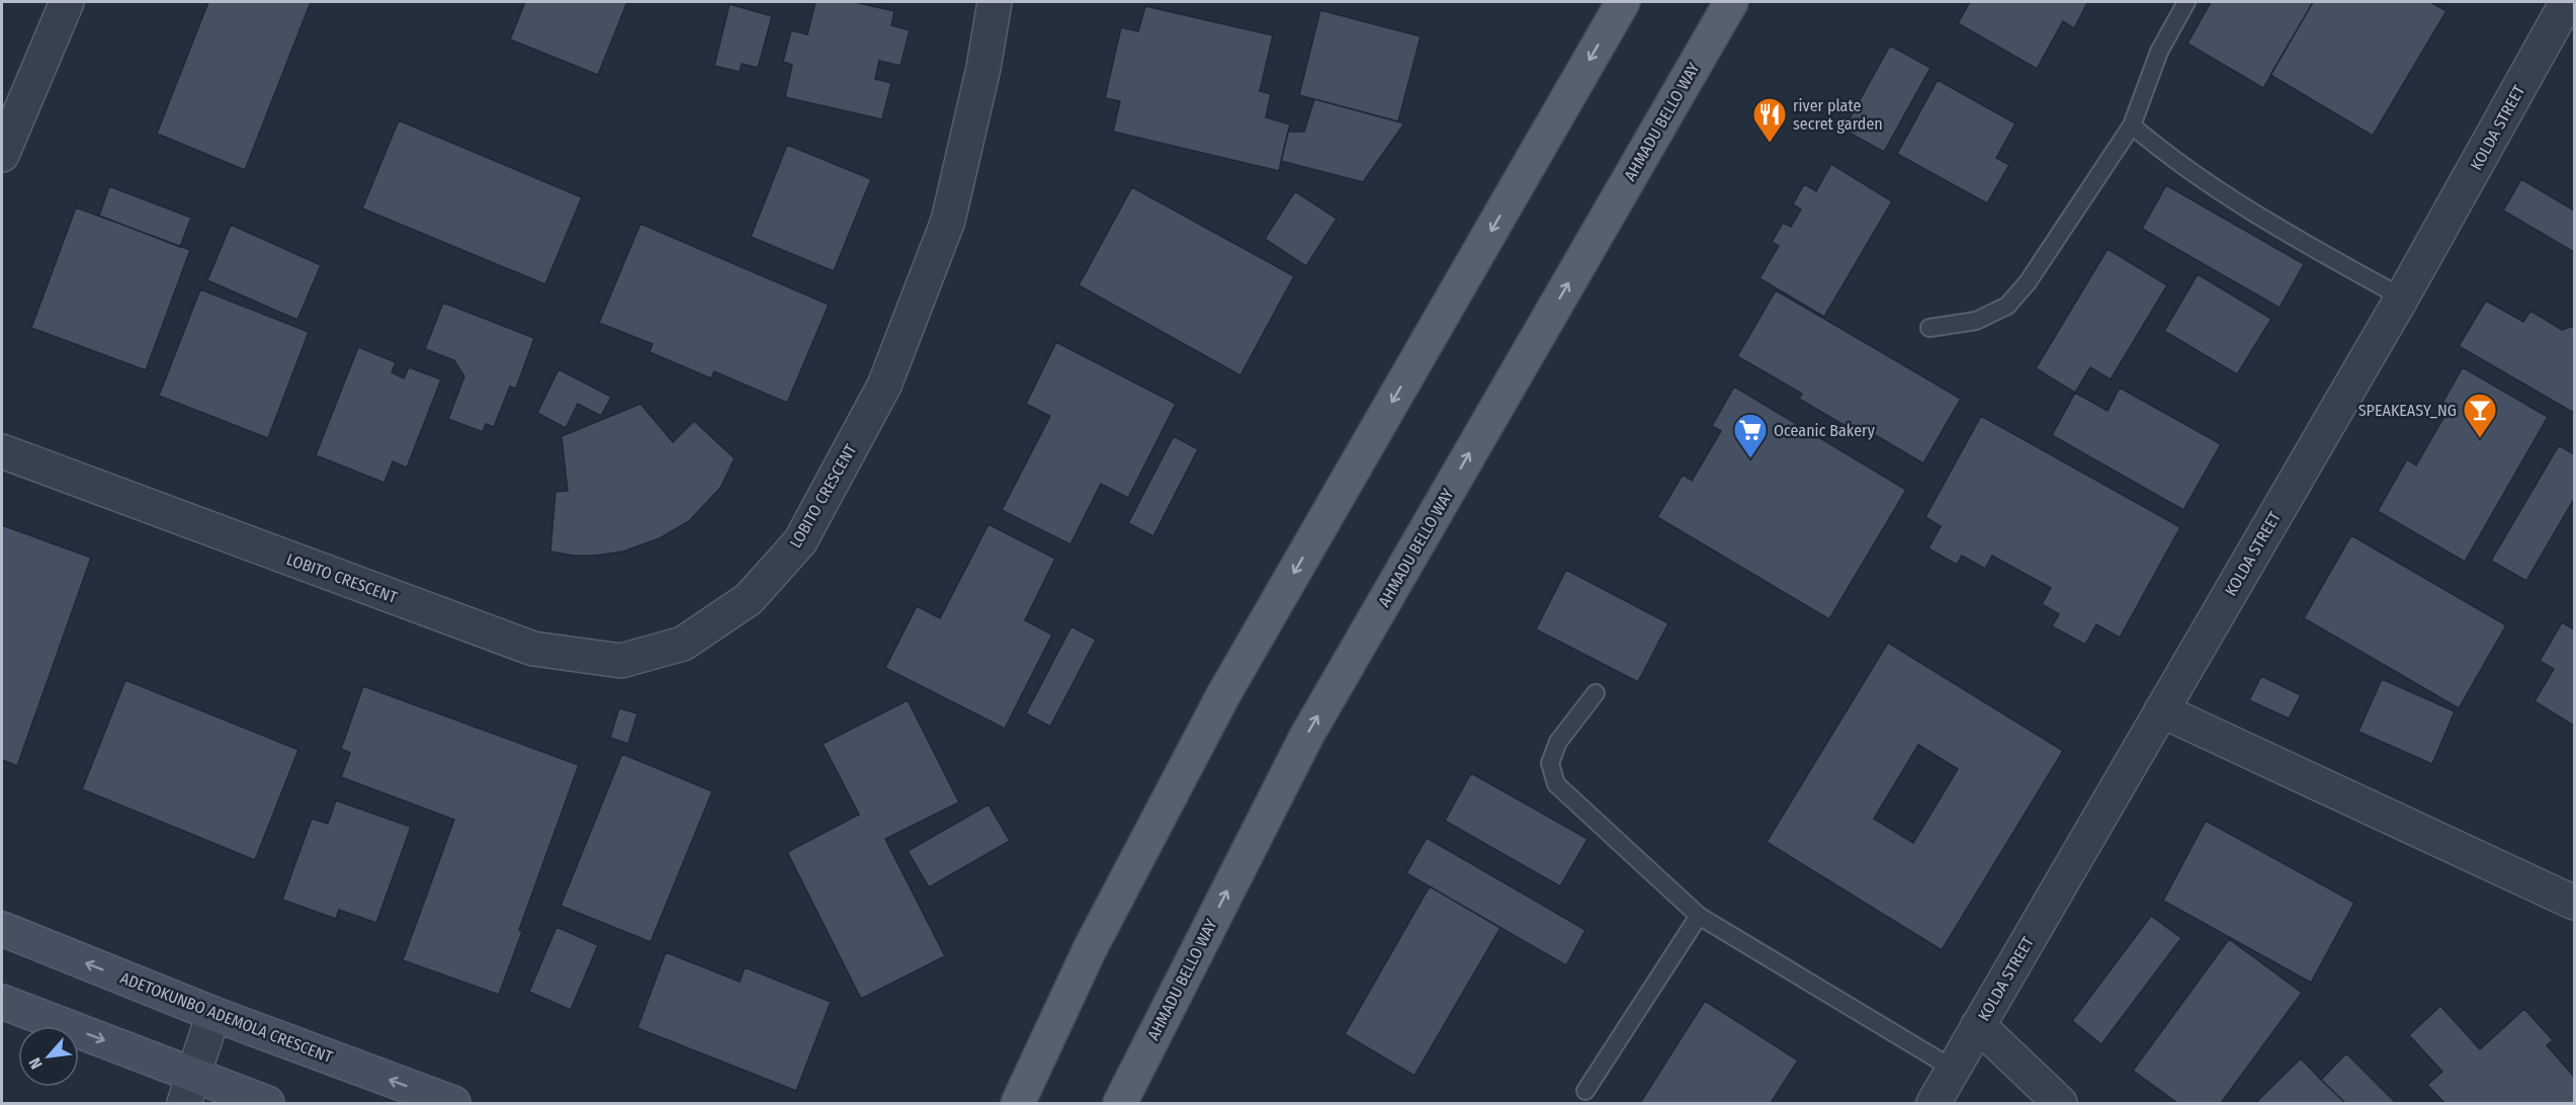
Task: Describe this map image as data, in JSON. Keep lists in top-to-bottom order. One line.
{"streets":{"main road":["AHMADU BELLO WAY","ADETOKUNBO ADEMOLA CRESCENT"],"street":["KOLDA STREET","LOBITO CRESCENT"]},"places":{"restaurant":["river plate secret garden"],"bar":["SPEAKEASY_NG"],"supermarket":["Oceanic Bakery"]},"north":"bottom left"}
